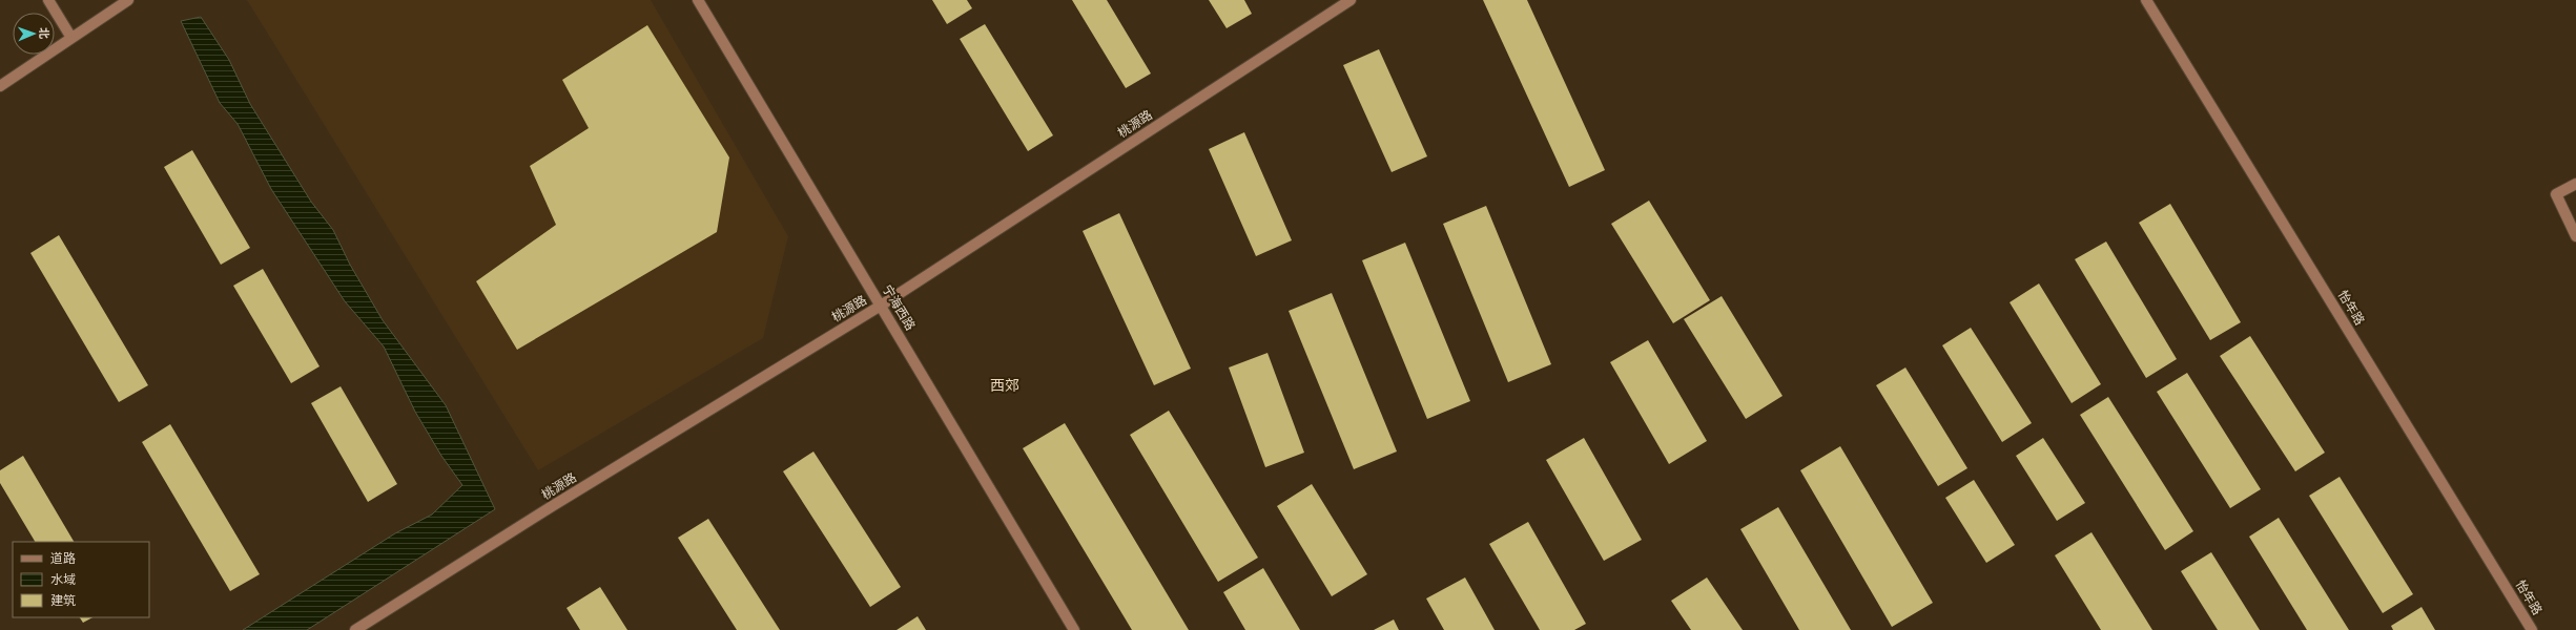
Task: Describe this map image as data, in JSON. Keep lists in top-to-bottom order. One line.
{"streets":{"street":["桃源路","宁海西路","怡年路"]},"crossings":[["桃源路","宁海西路"]],"districts":["西郊"],"legend":["道路","水域","建筑"],"north":"right"}
